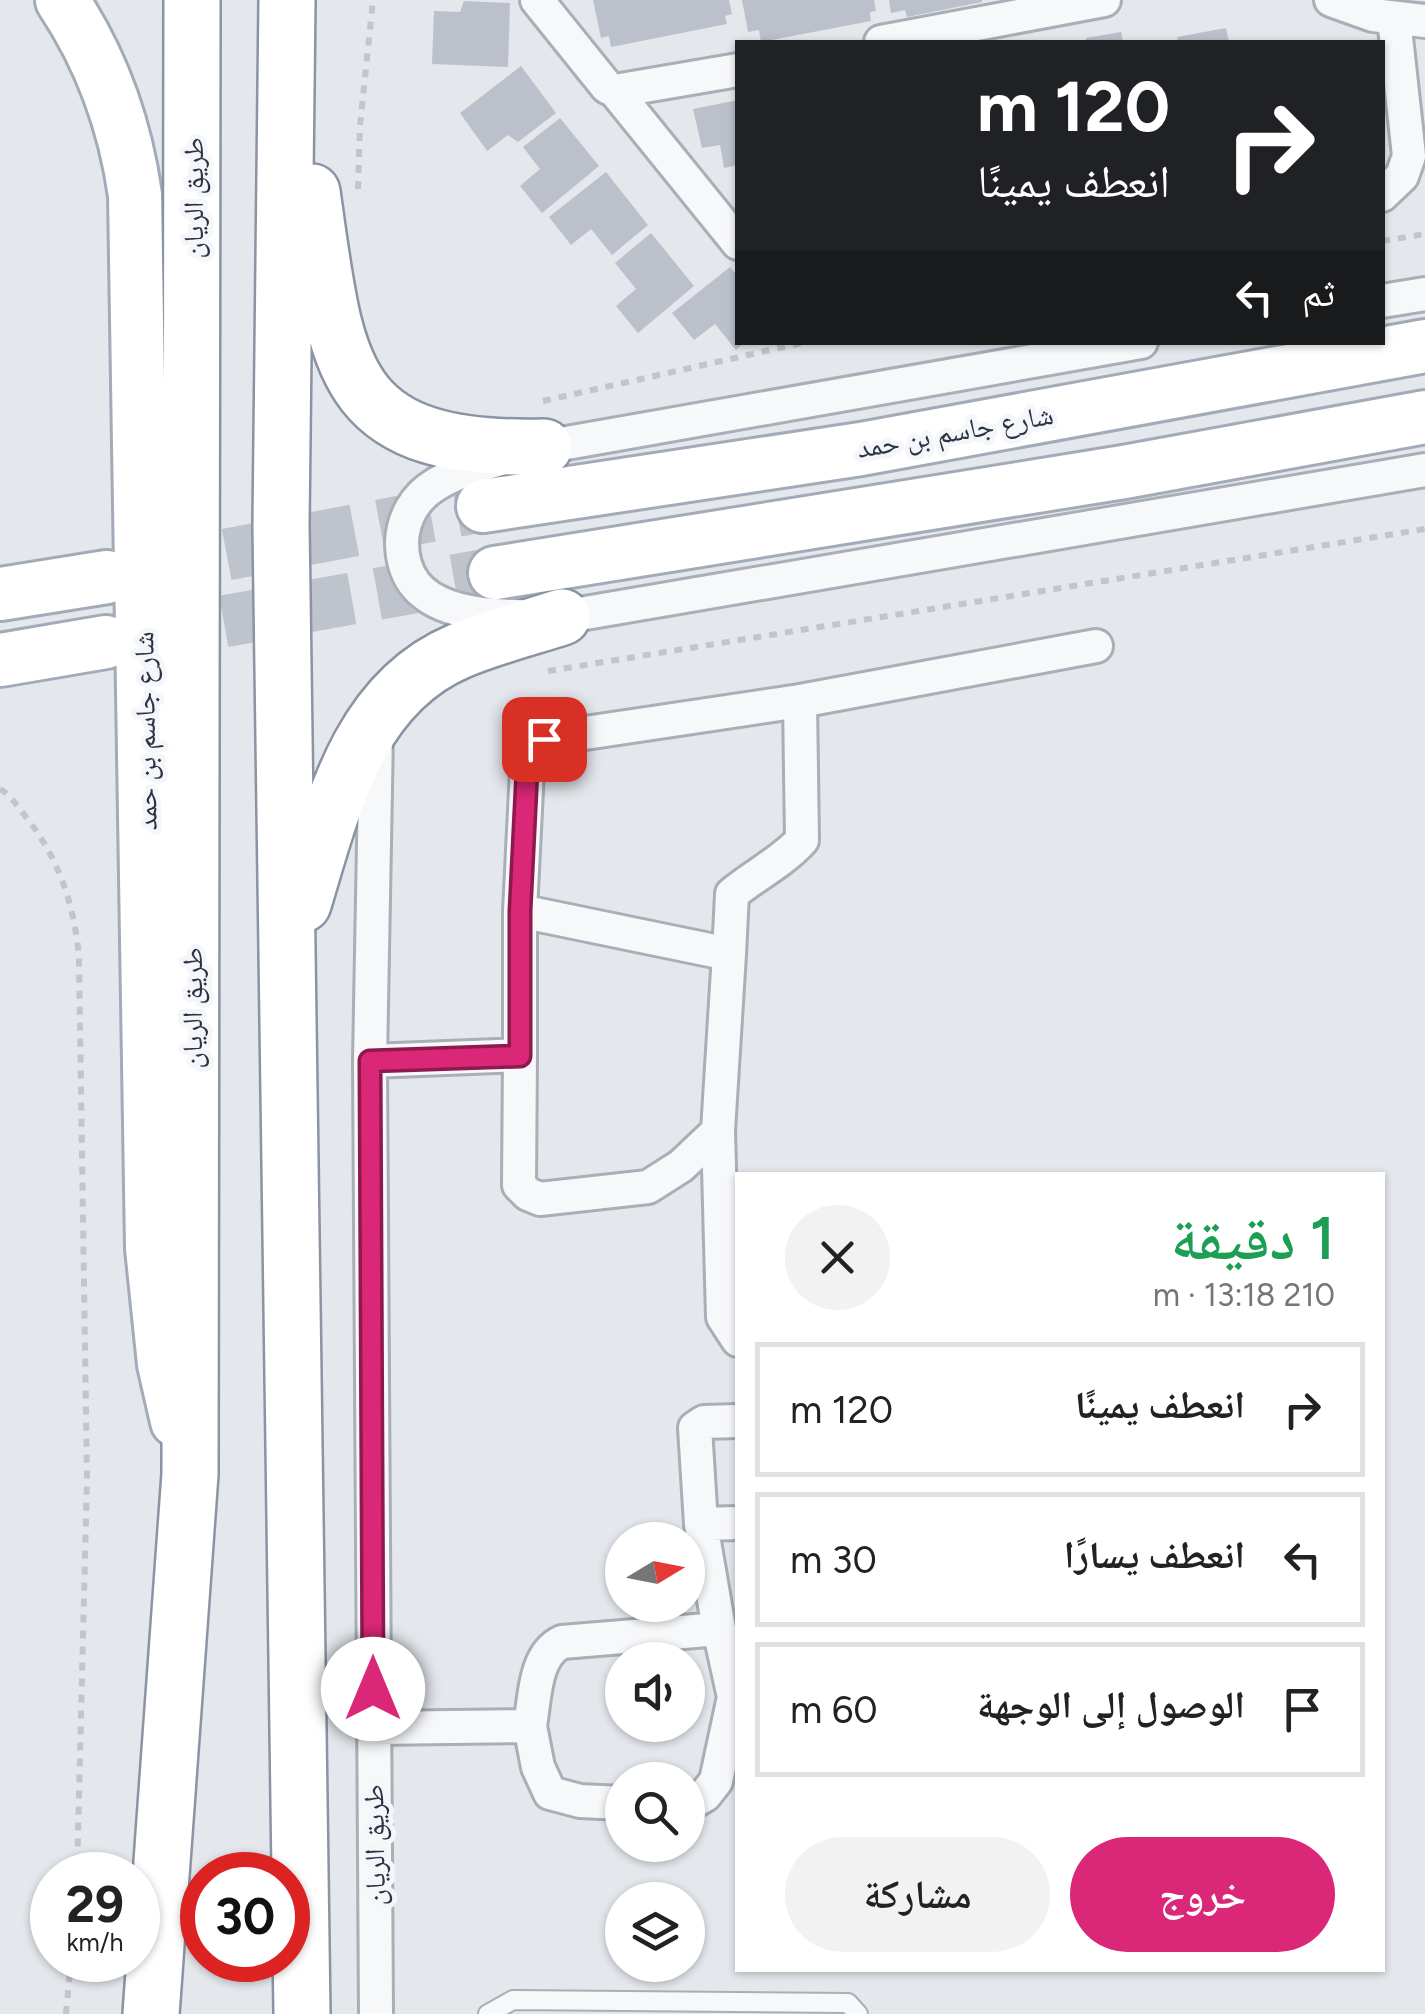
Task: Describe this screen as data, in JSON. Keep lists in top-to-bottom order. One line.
{"streets":{"highway":["طريق الريان"],"main road":["شارع جاسم بن حمد"]},"crossings":[["طريق الريان","شارع جاسم بن حمد"]],"north":"right","page":{"turn":["120 m","انعطف يمينًا"],"then":"ثم","heading":["1 دقيقة","210 m · 13:18"],"list":[{"name":"انعطف يمينًا","value":"120 m"},{"name":"انعطف يسارًا","value":"30 m"},{"name":"الوصول إلى الوجهة","value":"60 m"}],"buttons":["خروج","مشاركة"],"speed":"29 km/h","limit":"30"}}
